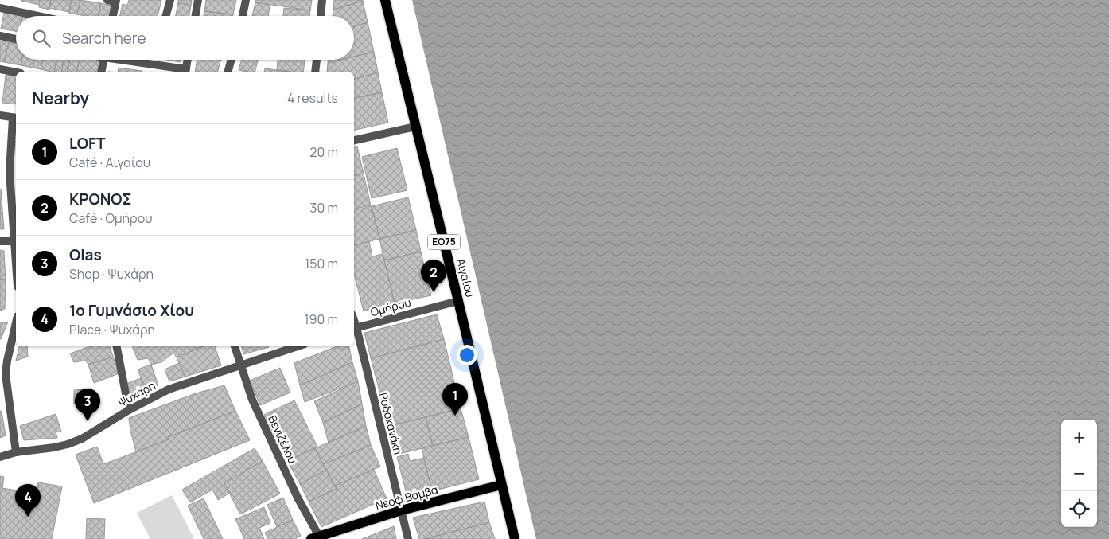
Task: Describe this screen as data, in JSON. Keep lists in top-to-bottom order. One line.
{"streets":{"main road":["ΕΟ75","Αιγαίου","Νεοφ.Βάμβα"],"street":["Ομήρου","Ψυχάρη","Ροδοκανάκη","Βενιζέλου"]},"crossings":[["Αιγαίου","Ομήρου"],["Αιγαίου","Νεοφ.Βάμβα"],["Ομήρου","Ροδοκανάκη"],["Ψυχάρη","Βενιζέλου"],["Ροδοκανάκη","Νεοφ.Βάμβα"],["Βενιζέλου","Νεοφ.Βάμβα"]],"page":{"search":"Search here","heading":["Nearby","4 results"],"list":[{"mark":"1","name":"LOFT","note":"Café · Αιγαίου","value":"20 m"},{"mark":"2","name":"ΚΡΟΝΟΣ","note":"Café · Ομήρου","value":"30 m"},{"mark":"3","name":"Olas","note":"Shop · Ψυχάρη","value":"150 m"},{"mark":"4","name":"1ο Γυμνάσιο Χίου","note":"Place · Ψυχάρη","value":"190 m"}],"pins":["2","1","3","4"],"map_buttons":["+","−"]}}
